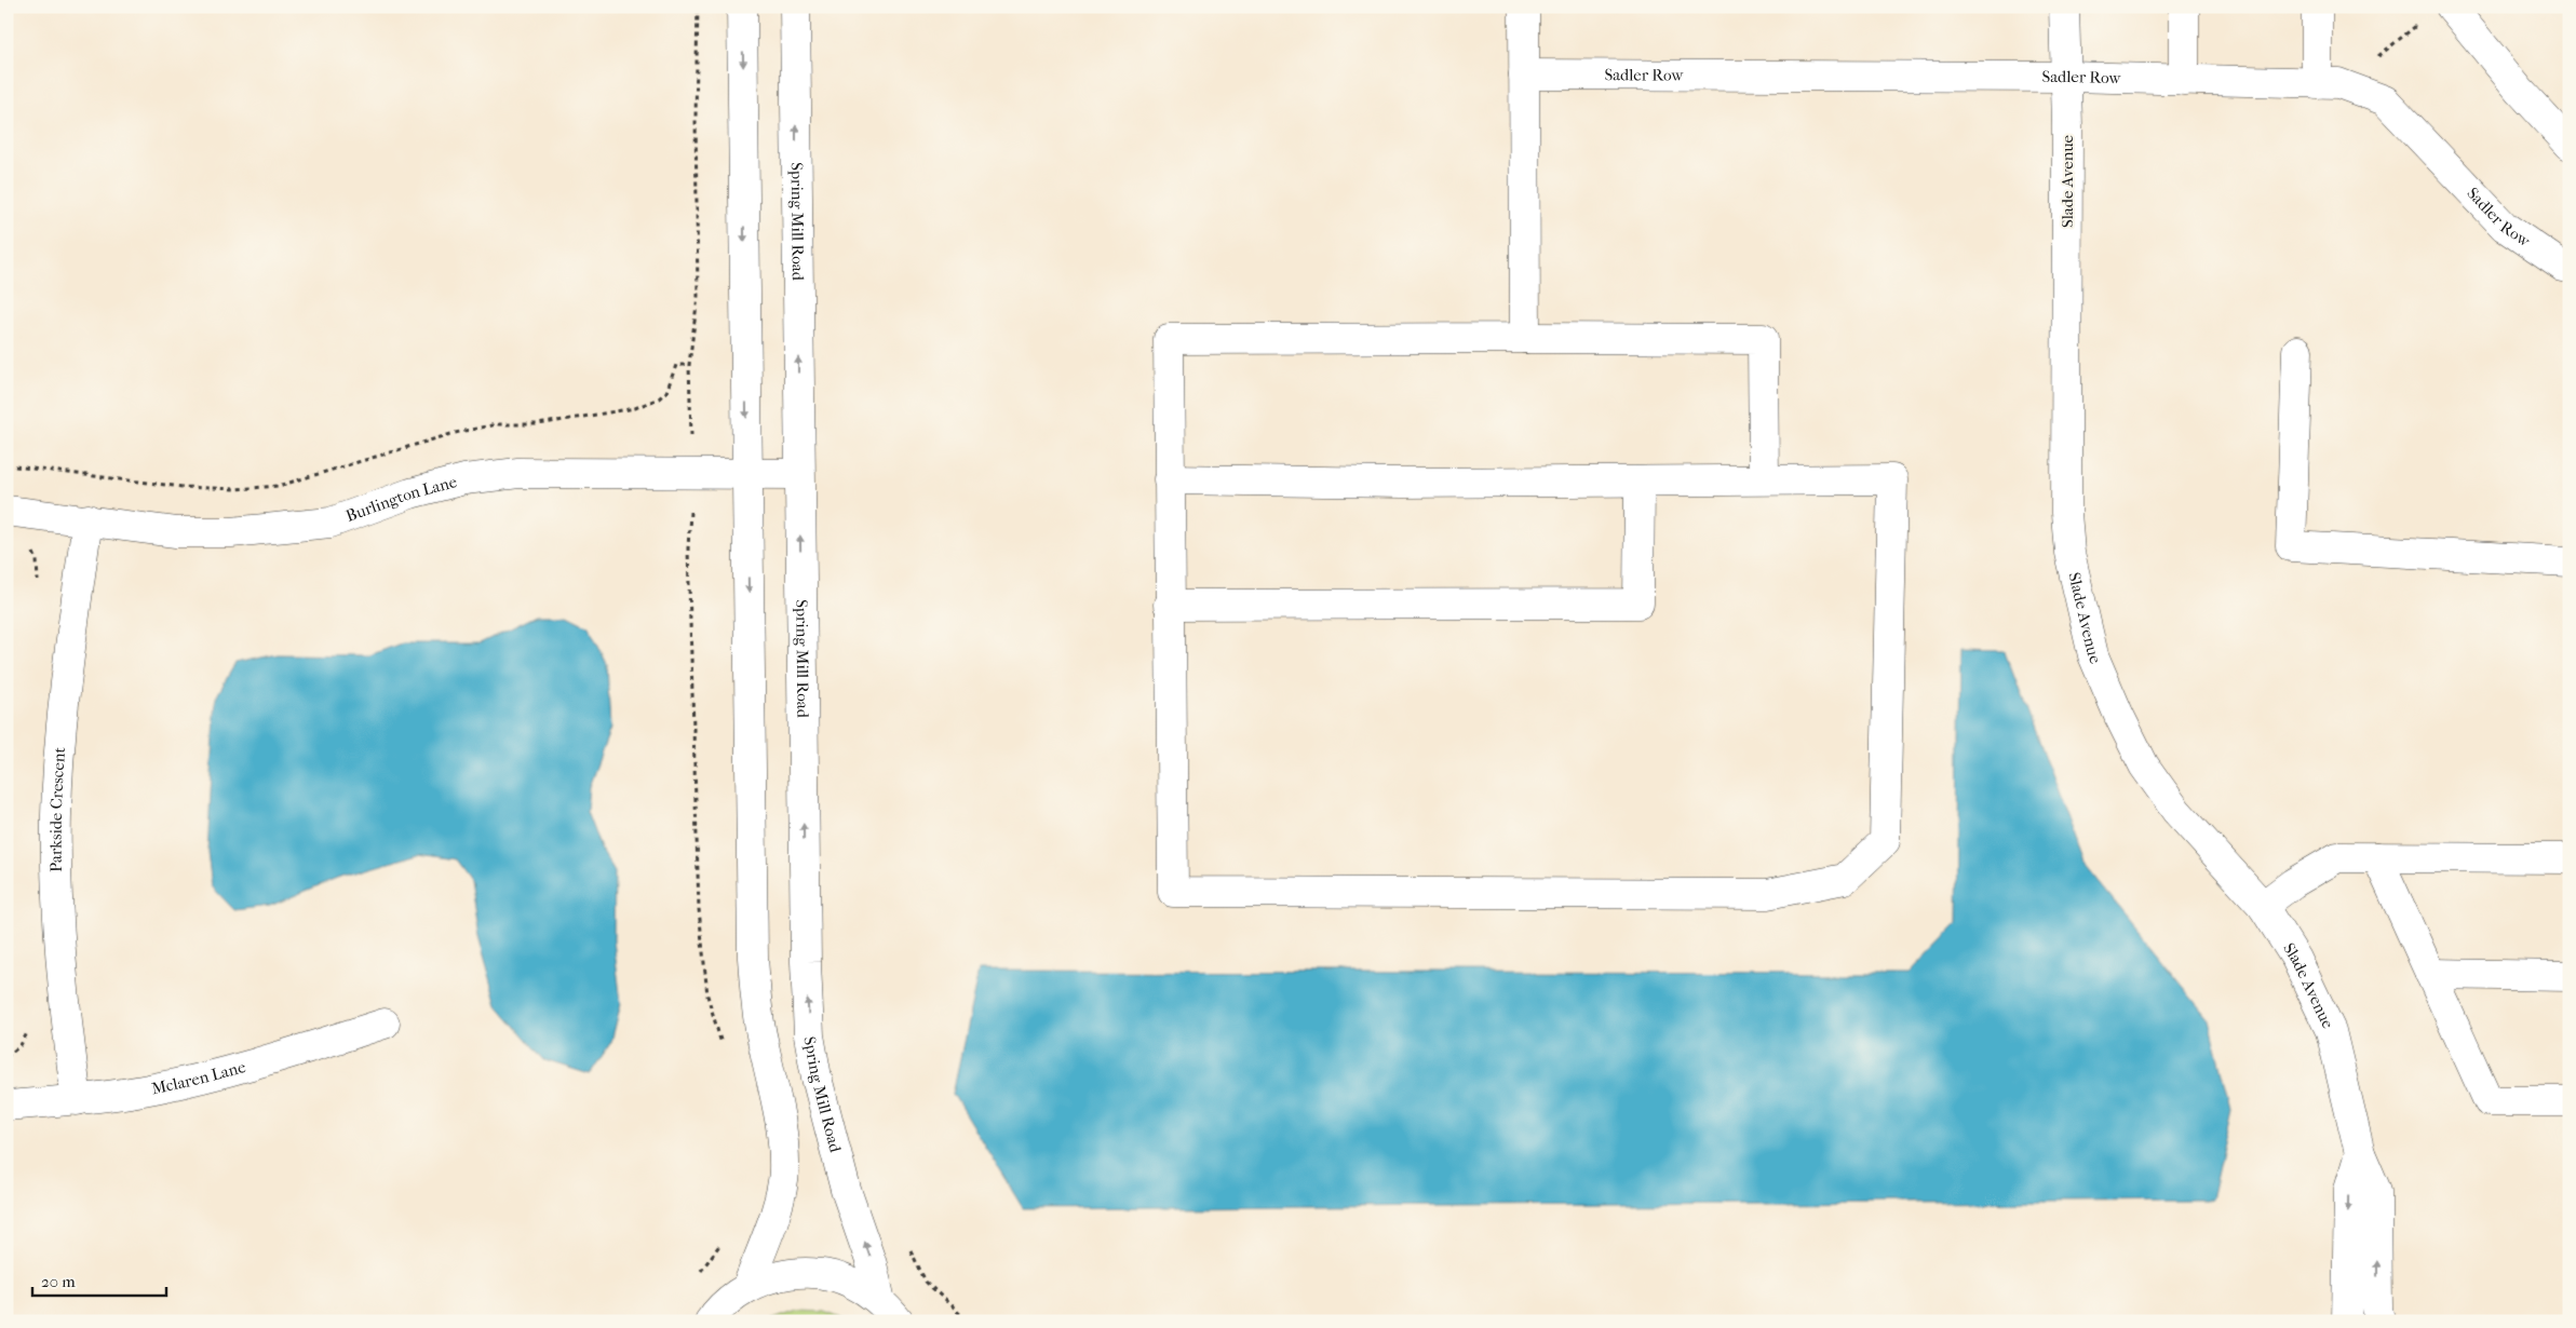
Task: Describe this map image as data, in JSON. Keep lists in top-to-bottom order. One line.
{"streets":{"street":["Sadler Row","Slade Avenue","Spring Mill Road","Burlington Lane","Parkside Crescent","Mclaren Lane"]},"crossings":[["Sadler Row","Slade Avenue"],["Spring Mill Road","Burlington Lane"],["Burlington Lane","Parkside Crescent"],["Parkside Crescent","Mclaren Lane"]],"scale_bar":"20 m"}
